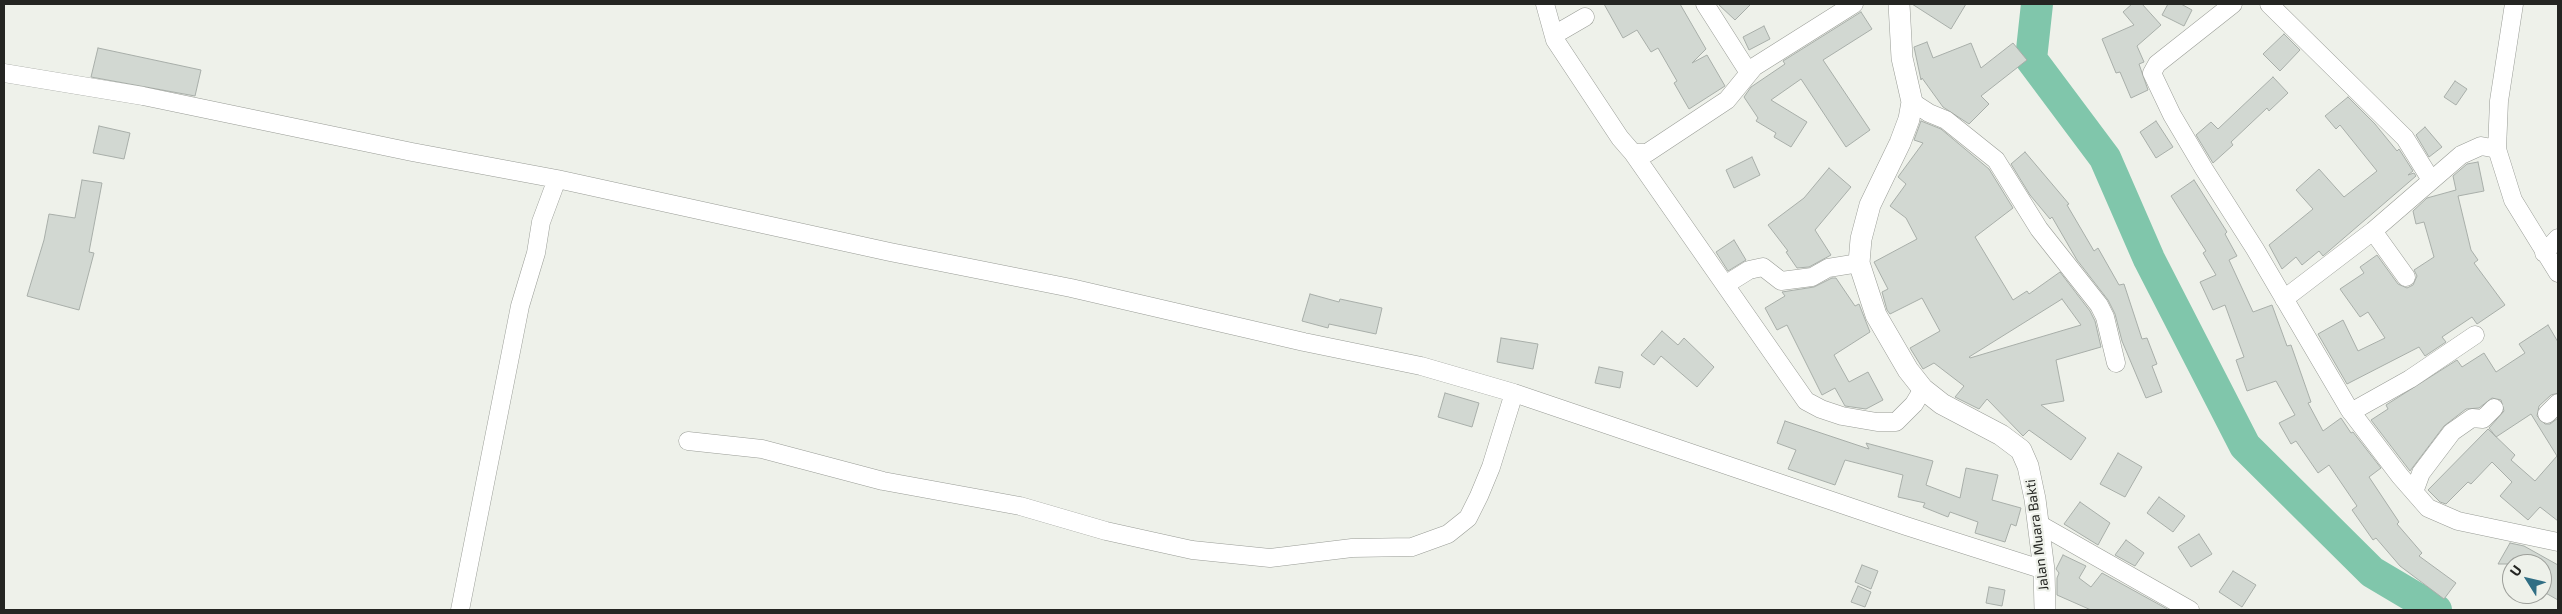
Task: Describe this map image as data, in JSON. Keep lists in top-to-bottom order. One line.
{"streets":{"main road":["Jalan Muara Bakti"]},"north":"top left"}
